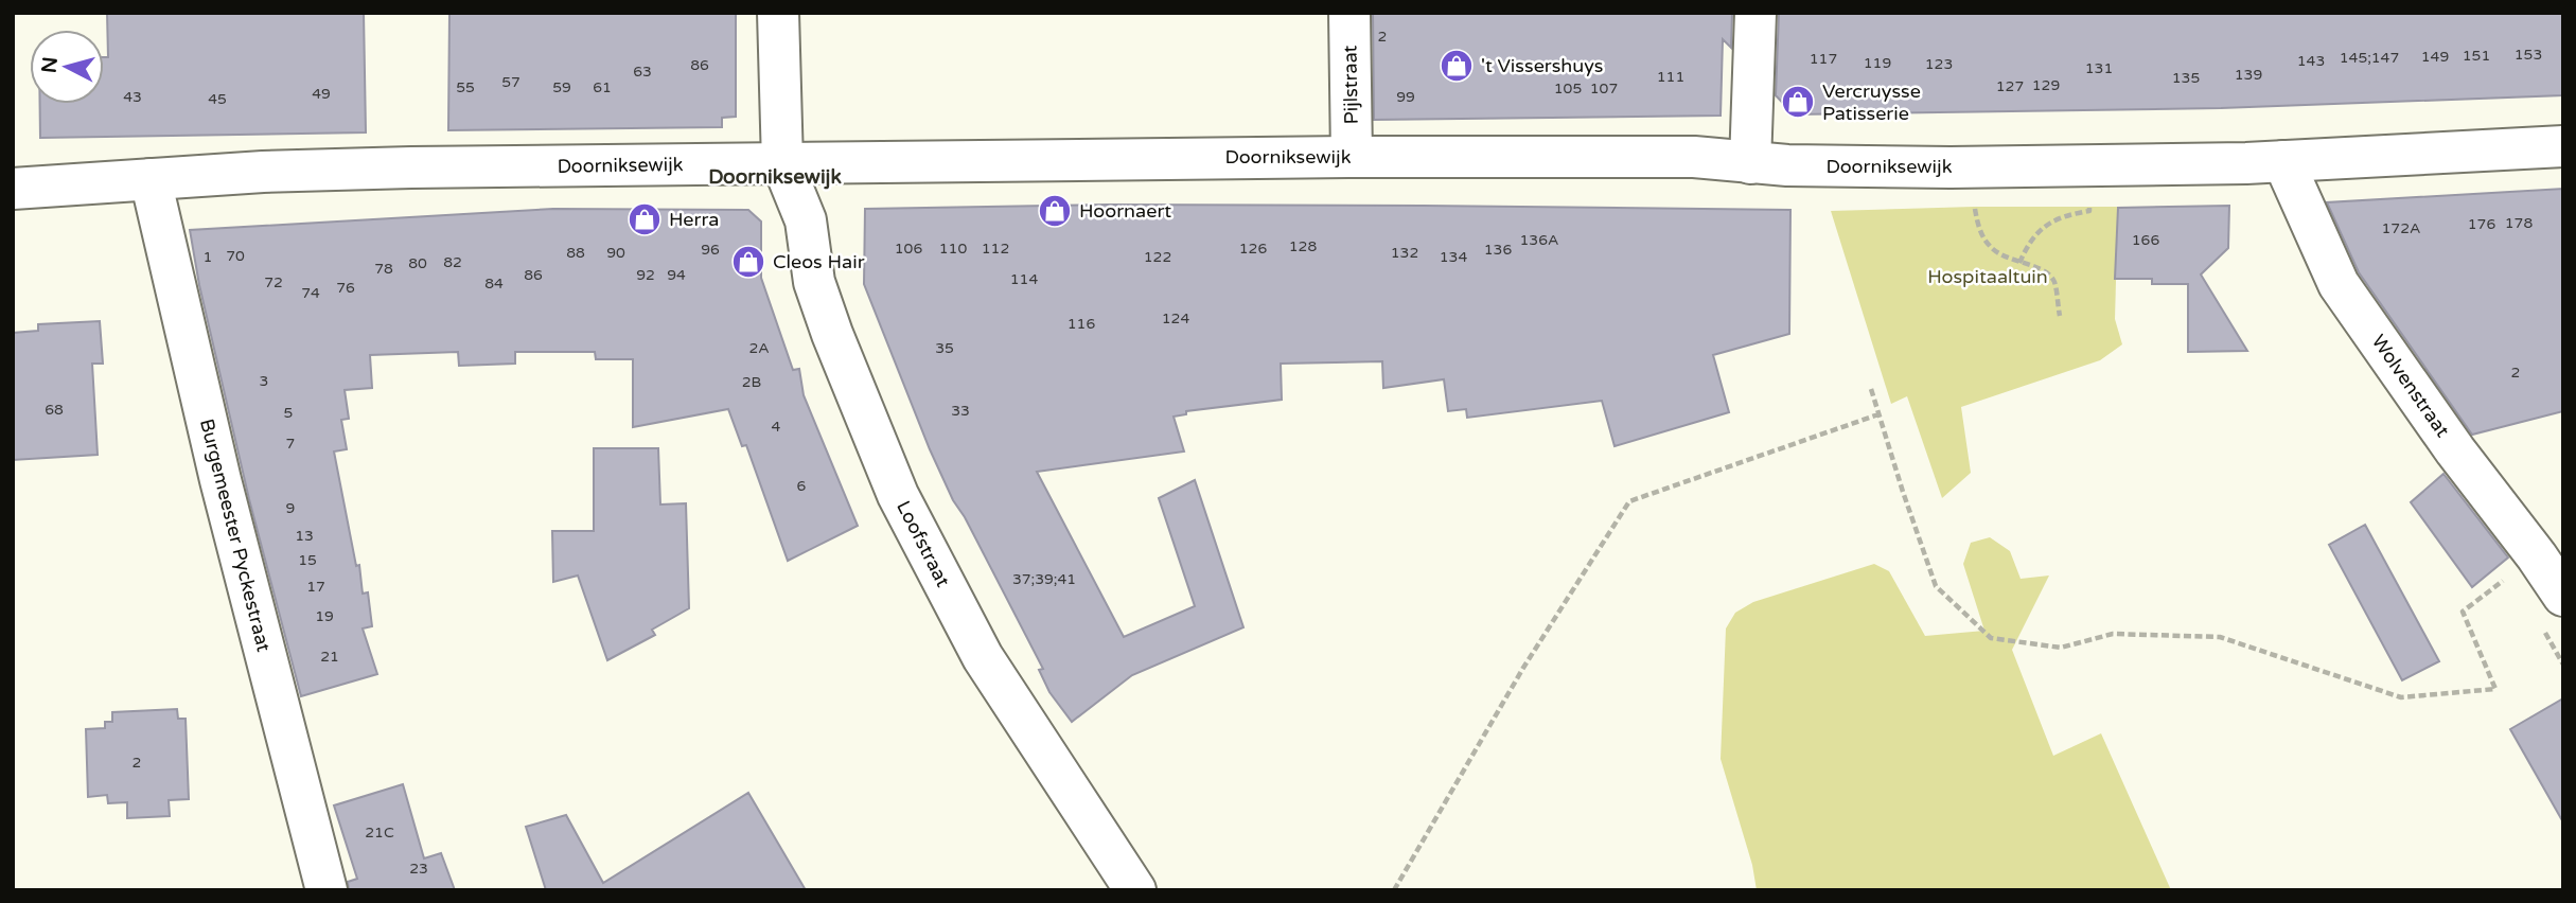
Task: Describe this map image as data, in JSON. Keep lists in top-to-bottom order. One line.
{"streets":{"main road":["Pijlstraat","Doorniksewijk","Wolvenstraat","Burgemeester Pyckestraat","Loofstraat"]},"crossings":[["Pijlstraat","Doorniksewijk"],["Doorniksewijk","Wolvenstraat"],["Doorniksewijk","Burgemeester Pyckestraat"],["Doorniksewijk","Loofstraat"]],"districts":["Doorniksewijk"],"parks":["Hospitaaltuin"],"places":{"shop":["'t Vissershuys","Vercruysse Patisserie","Hoornaert","Herra","Cleos Hair"]},"house_numbers":["2","153","151","149","145;147","117","143","119","123","86","131","63","139","111","135","57","129","127","55","59","61","105","107","49","43","99","45","178","176","172A","136A","166","128","106","110","112","126","96","136","88","90","132","70","1","122","134","82","80","78","86","92","94","114","72","84","76","74","124","116","2A","35","2","3","2B","68","33","5","4","7","6","9","13","15","37;39;41","17","19","21","2","21C","23"],"north":"left"}
